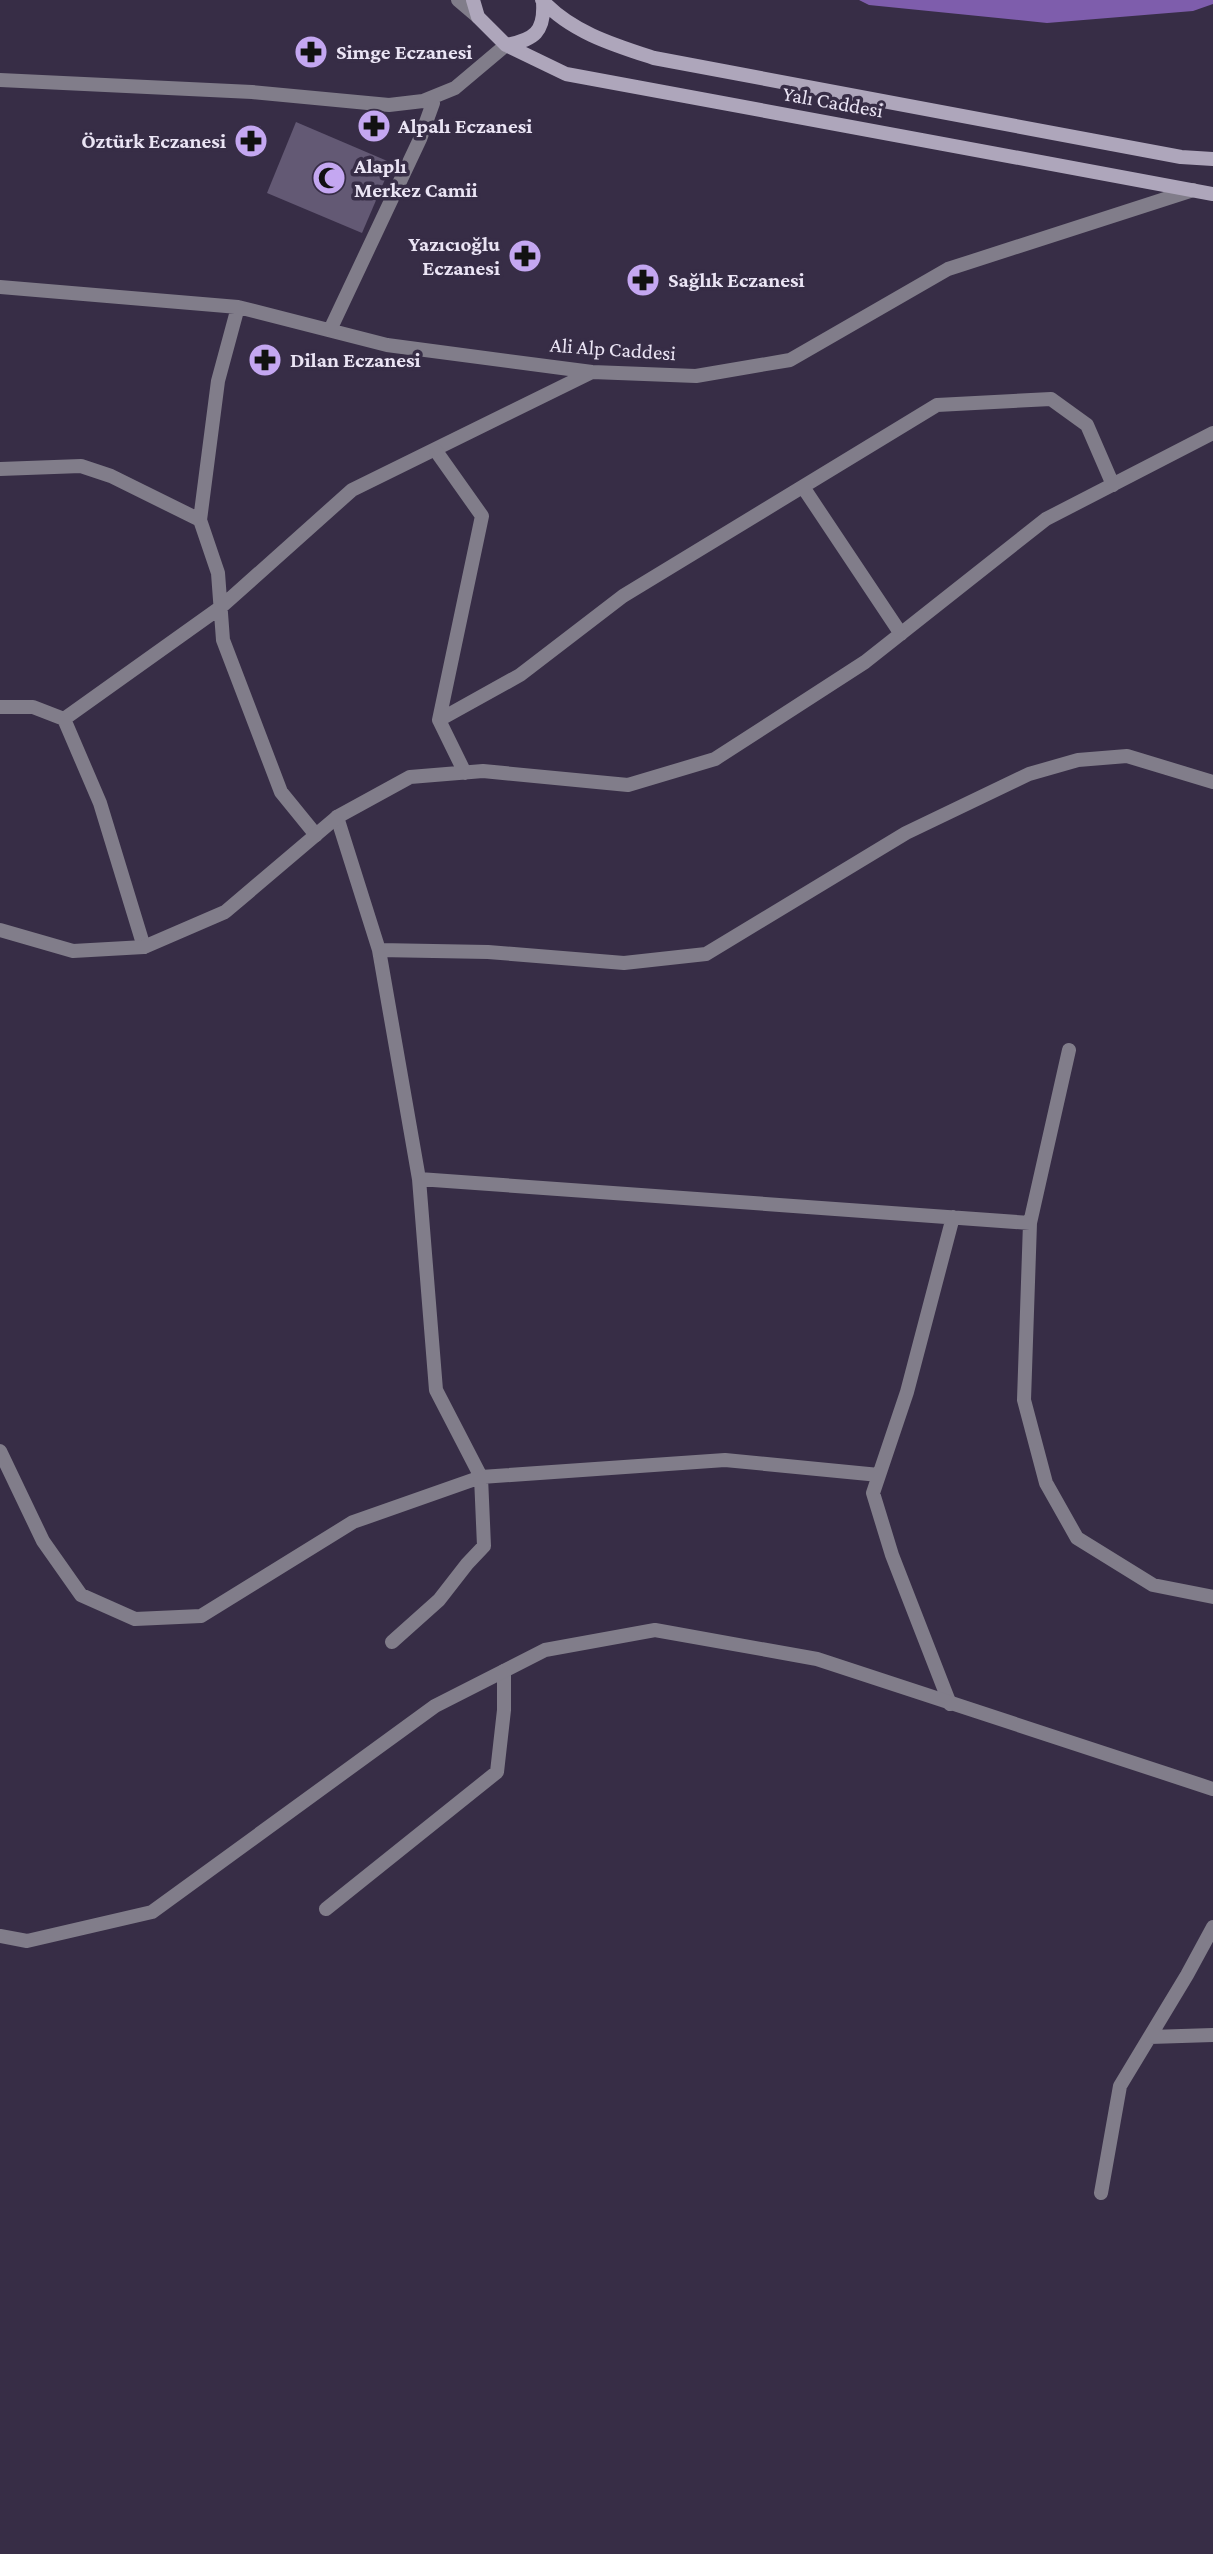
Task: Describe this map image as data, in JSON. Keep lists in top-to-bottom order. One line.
{"streets":{"main road":["Yalı Caddesi"],"street":["Ali Alp Caddesi"]},"crossings":[["Yalı Caddesi","Ali Alp Caddesi"]],"places":{"pharmacy":["Simge Eczanesi","Alpalı Eczanesi","Öztürk Eczanesi","Yazıcıoğlu Eczanesi","Sağlık Eczanesi","Dilan Eczanesi"],"mosque":["Alaplı Merkez Camii"]}}
